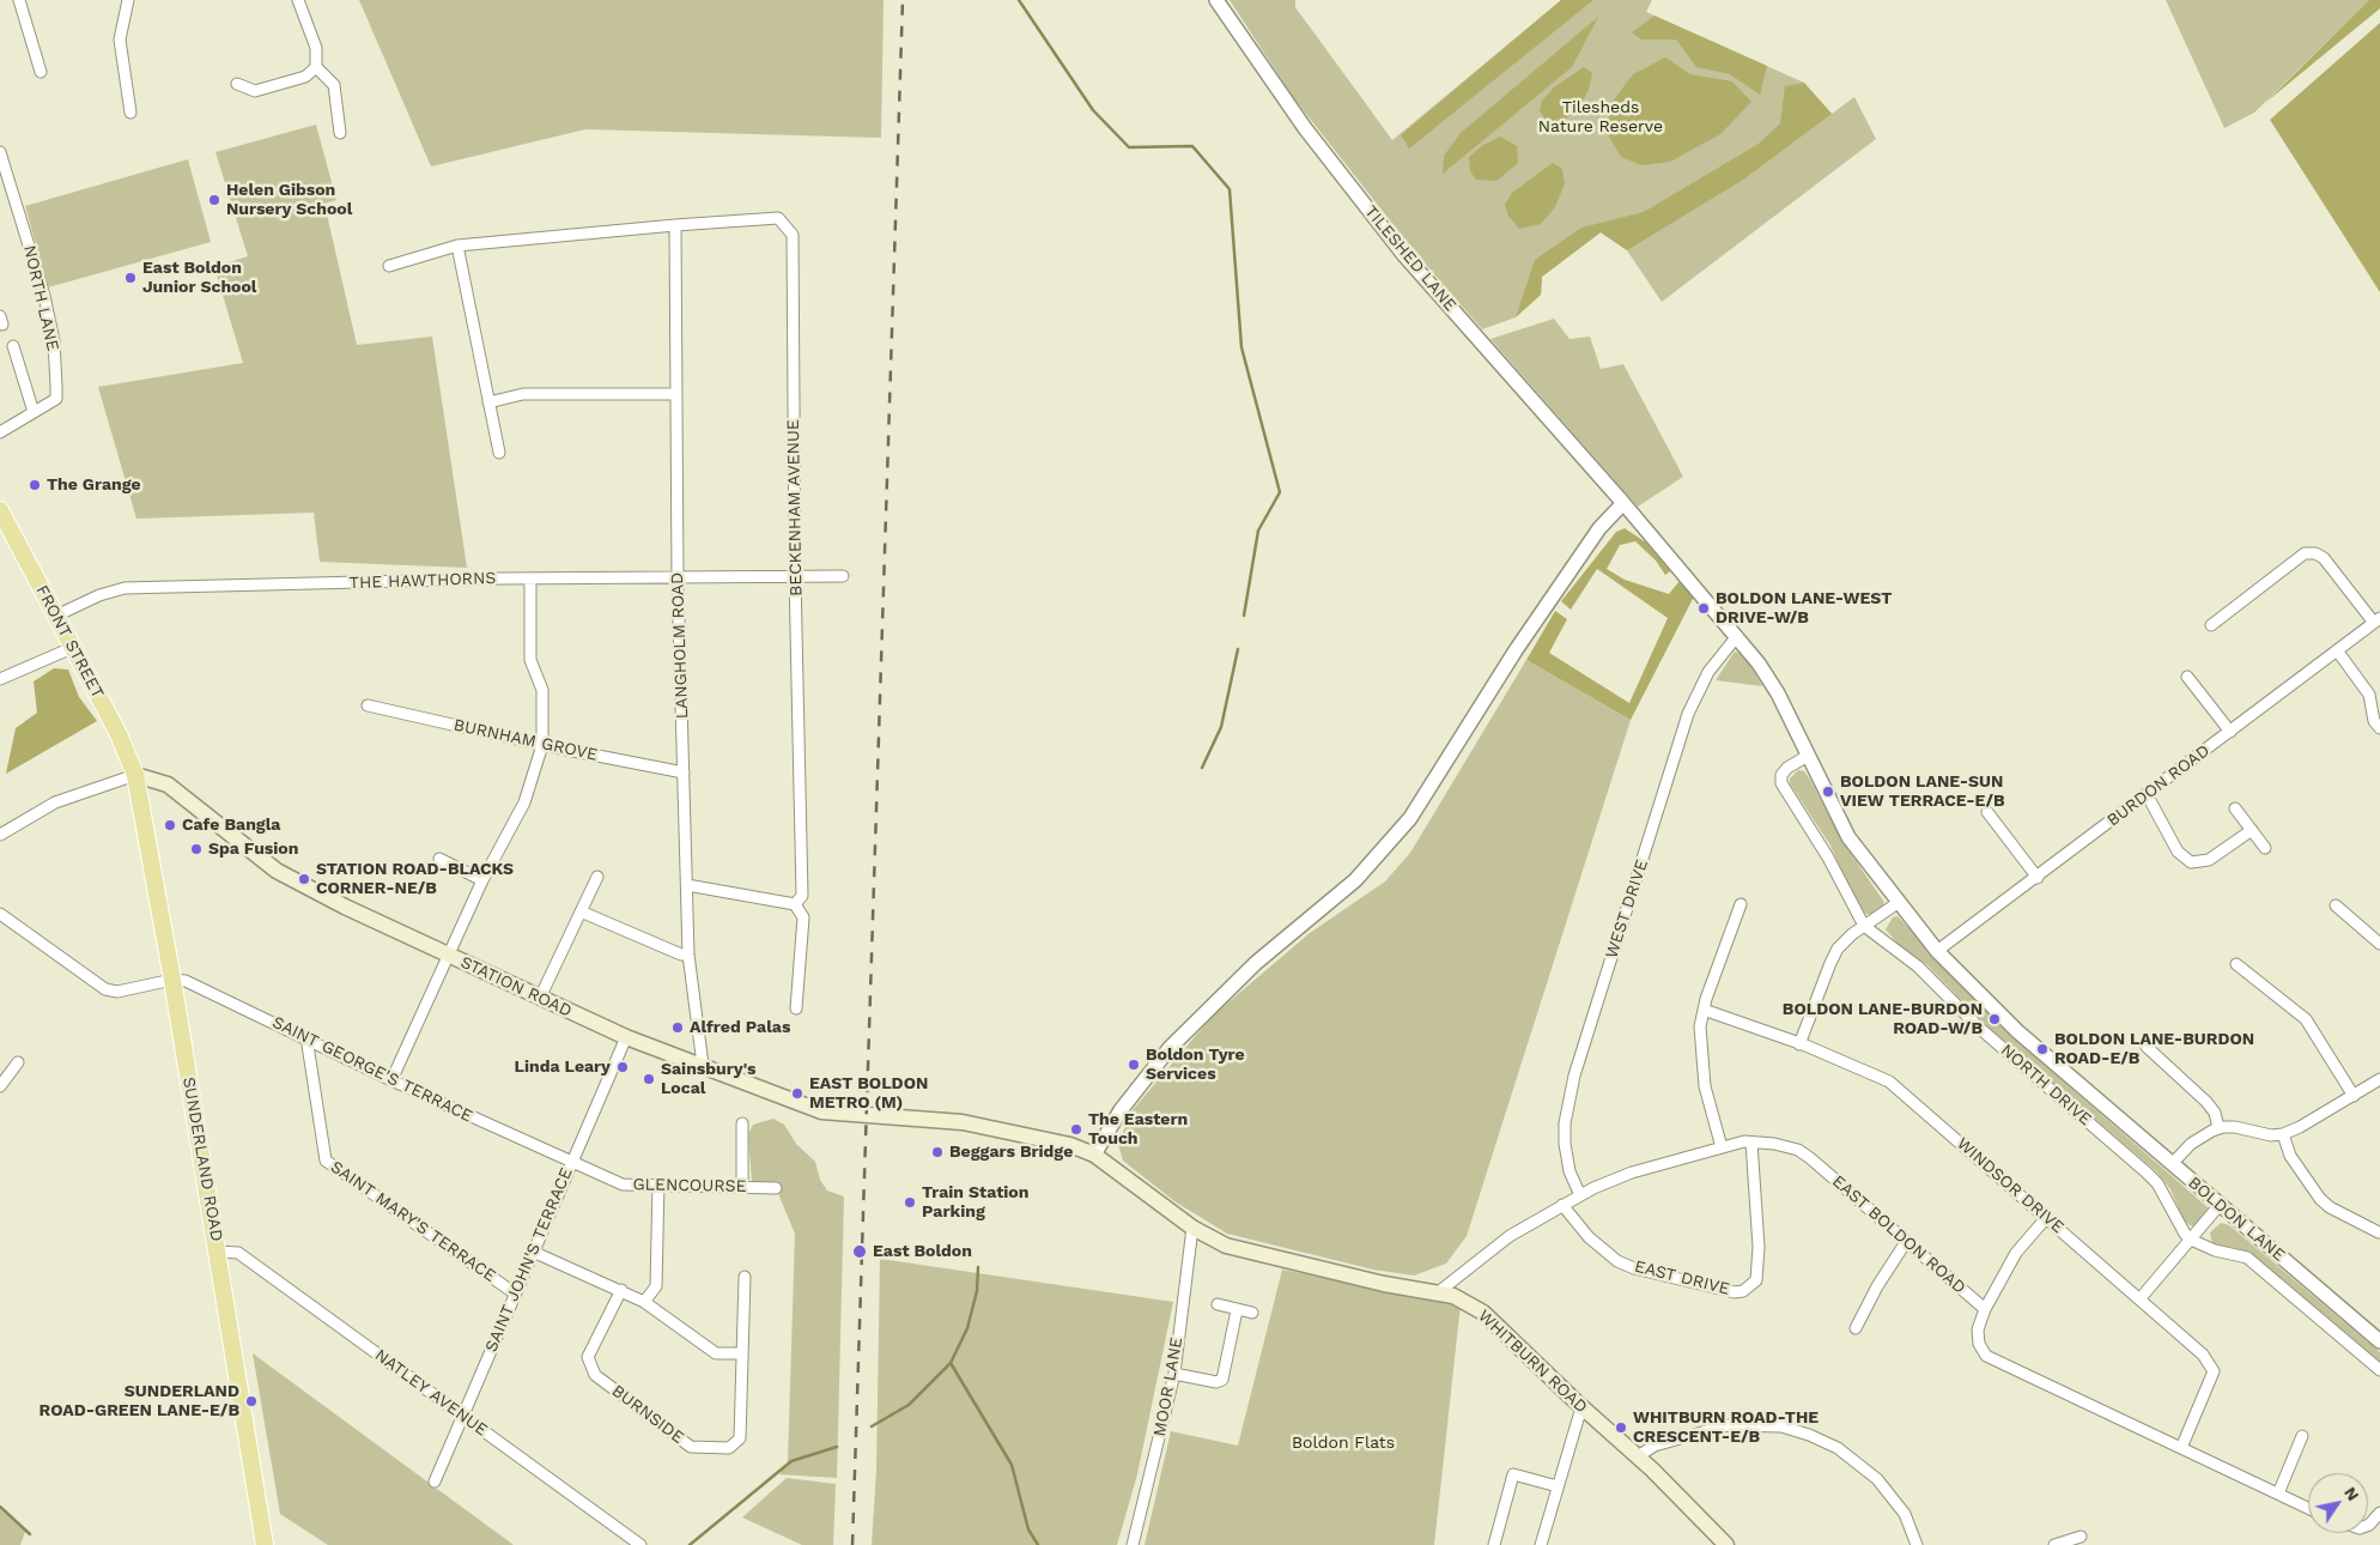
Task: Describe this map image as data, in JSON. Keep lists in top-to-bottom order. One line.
{"streets":{"main road":["FRONT STREET","STATION ROAD","SUNDERLAND ROAD","WHITBURN ROAD"],"street":["TILESHED LANE","NORTH LANE","BECKENHAM AVENUE","THE HAWTHORNS","LANGHOLM ROAD","BURNHAM GROVE","BURDON ROAD","WEST DRIVE","SAINT GEORGE'S TERRACE","NORTH DRIVE","GLENCOURSE","WINDSOR DRIVE","BOLDON LANE","SAINT MARY'S TERRACE","EAST BOLDON ROAD","SAINT JOHN'S TERRACE","EAST DRIVE","MOOR LANE","NATLEY AVENUE","BURNSIDE"]},"crossings":[["TILESHED LANE","WEST DRIVE"],["TILESHED LANE","NORTH DRIVE"],["TILESHED LANE","BOLDON LANE"],["BECKENHAM AVENUE","THE HAWTHORNS"],["BECKENHAM AVENUE","LANGHOLM ROAD"],["THE HAWTHORNS","FRONT STREET"],["THE HAWTHORNS","LANGHOLM ROAD"],["FRONT STREET","STATION ROAD"],["FRONT STREET","SUNDERLAND ROAD"],["LANGHOLM ROAD","BURNHAM GROVE"],["LANGHOLM ROAD","STATION ROAD"],["BURDON ROAD","BOLDON LANE"],["WEST DRIVE","EAST BOLDON ROAD"],["STATION ROAD","SUNDERLAND ROAD"],["STATION ROAD","SAINT JOHN'S TERRACE"],["STATION ROAD","WHITBURN ROAD"],["SAINT GEORGE'S TERRACE","SUNDERLAND ROAD"],["SAINT GEORGE'S TERRACE","GLENCOURSE"],["SAINT GEORGE'S TERRACE","SAINT MARY'S TERRACE"],["SAINT GEORGE'S TERRACE","SAINT JOHN'S TERRACE"],["NORTH DRIVE","BOLDON LANE"],["SUNDERLAND ROAD","NATLEY AVENUE"],["GLENCOURSE","SAINT JOHN'S TERRACE"],["SAINT MARY'S TERRACE","SAINT JOHN'S TERRACE"],["EAST BOLDON ROAD","EAST DRIVE"],["EAST BOLDON ROAD","WHITBURN ROAD"],["SAINT JOHN'S TERRACE","NATLEY AVENUE"],["WHITBURN ROAD","MOOR LANE"]],"parks":["Tilesheds Nature Reserve","Boldon Flats"],"places":["Helen Gibson Nursery School","East Boldon Junior School","The Grange","BOLDON LANE-WEST DRIVE-W/B","BOLDON LANE-SUN VIEW TERRACE-E/B","Cafe Bangla","Spa Fusion","STATION ROAD-BLACKS CORNER-NE/B","BOLDON LANE-BURDON ROAD-W/B","Alfred Palas","BOLDON LANE-BURDON ROAD-E/B","Boldon Tyre Services","Linda Leary","Sainsbury's Local","EAST BOLDON METRO (M)","The Eastern Touch","Beggars Bridge","Train Station Parking","East Boldon","SUNDERLAND ROAD-GREEN LANE-E/B","WHITBURN ROAD-THE CRESCENT-E/B"],"north":"top right"}
